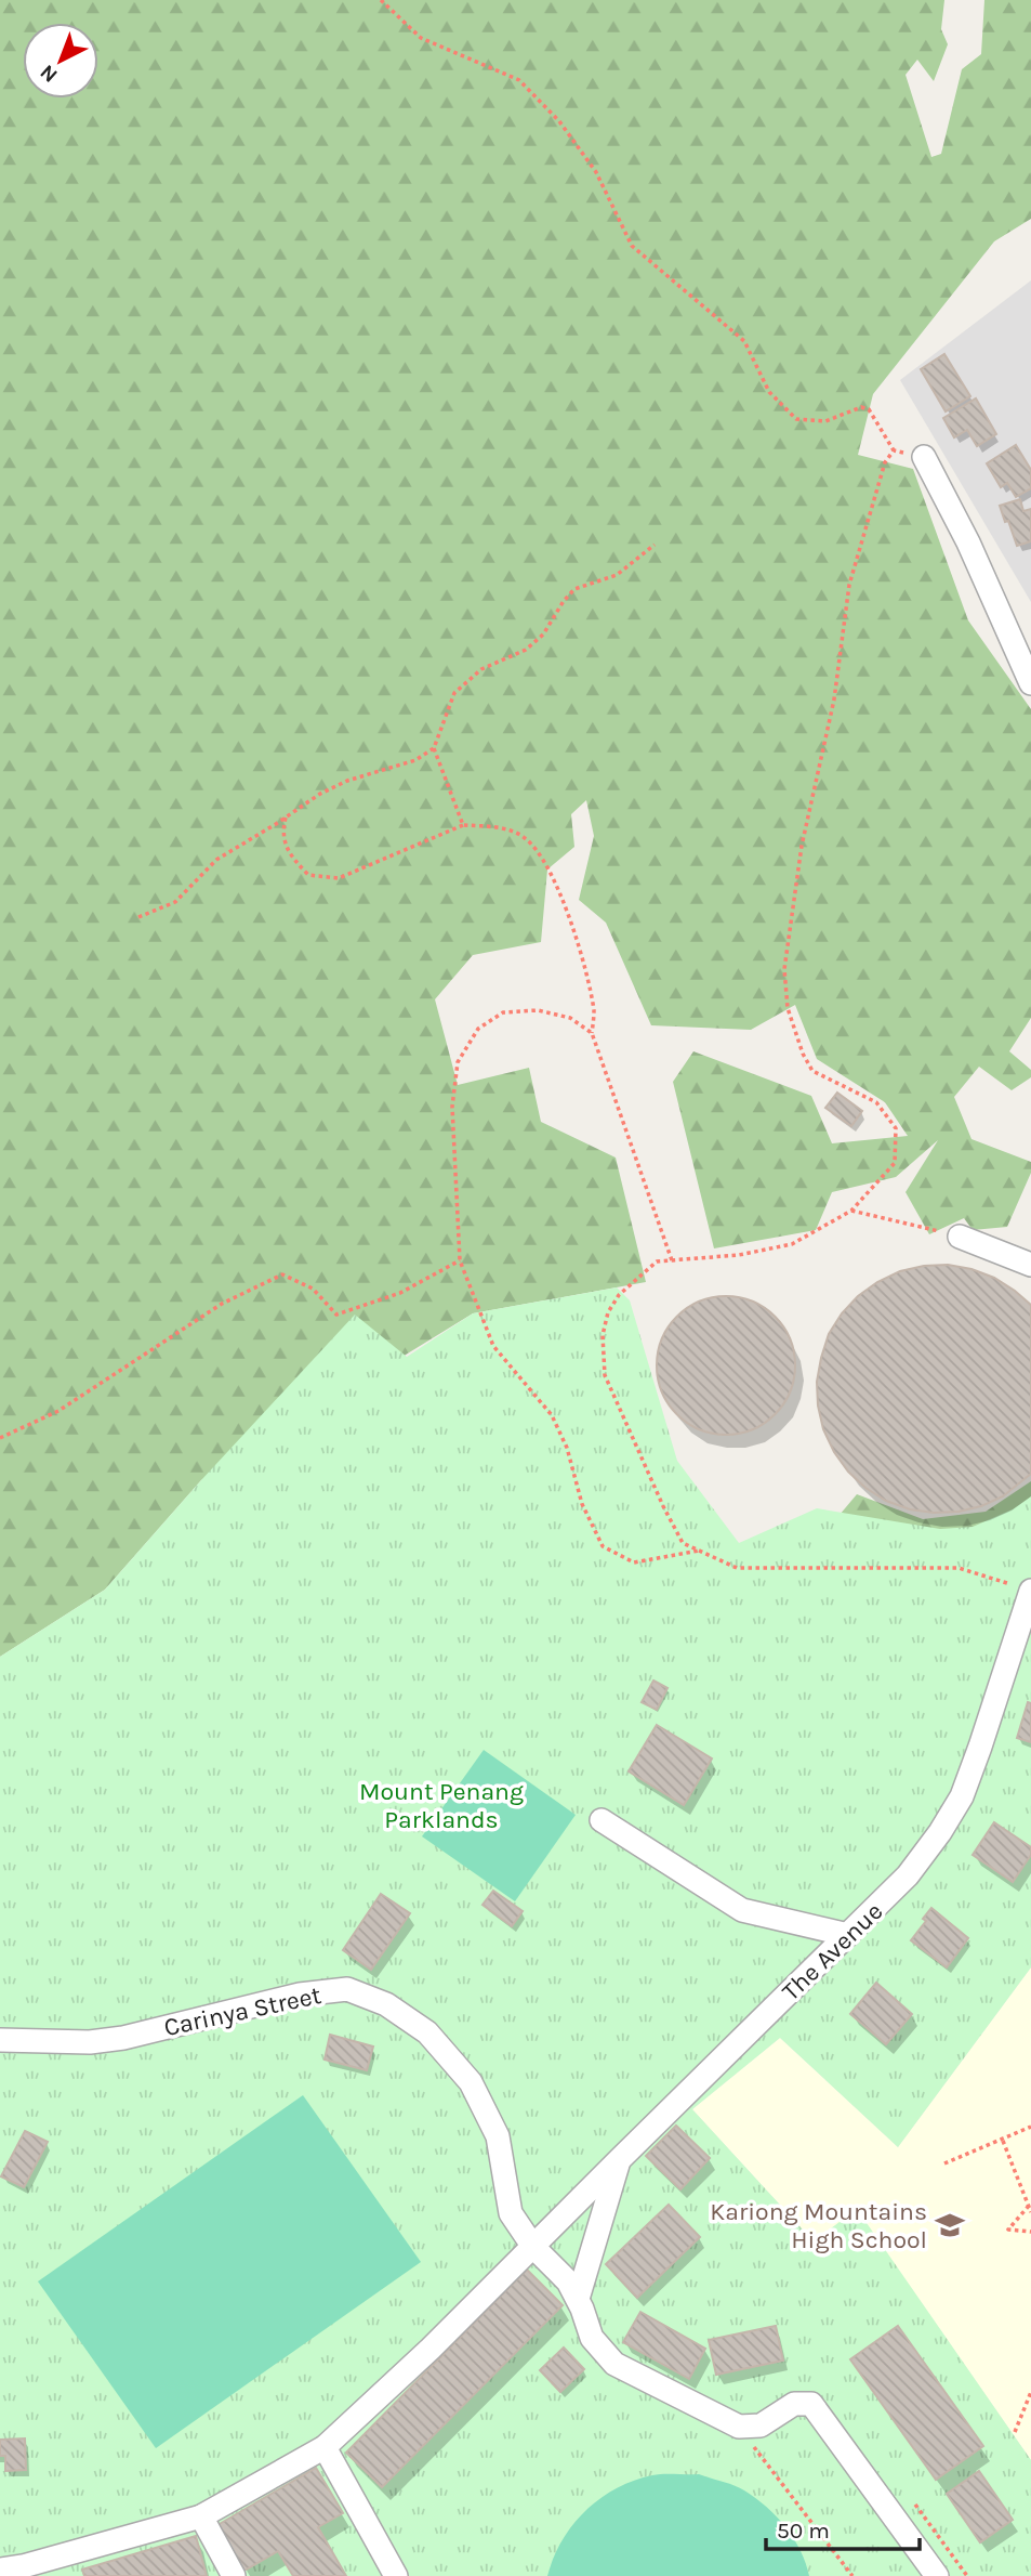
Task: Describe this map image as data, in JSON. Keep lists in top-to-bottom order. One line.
{"streets":{"street":["The Avenue","Carinya Street"]},"crossings":[["The Avenue","Carinya Street"]],"parks":["Mount Penang Parklands"],"places":{"school or university":["Kariong Mountains High School"]},"scale_bar":"50 m","north":"bottom left"}
